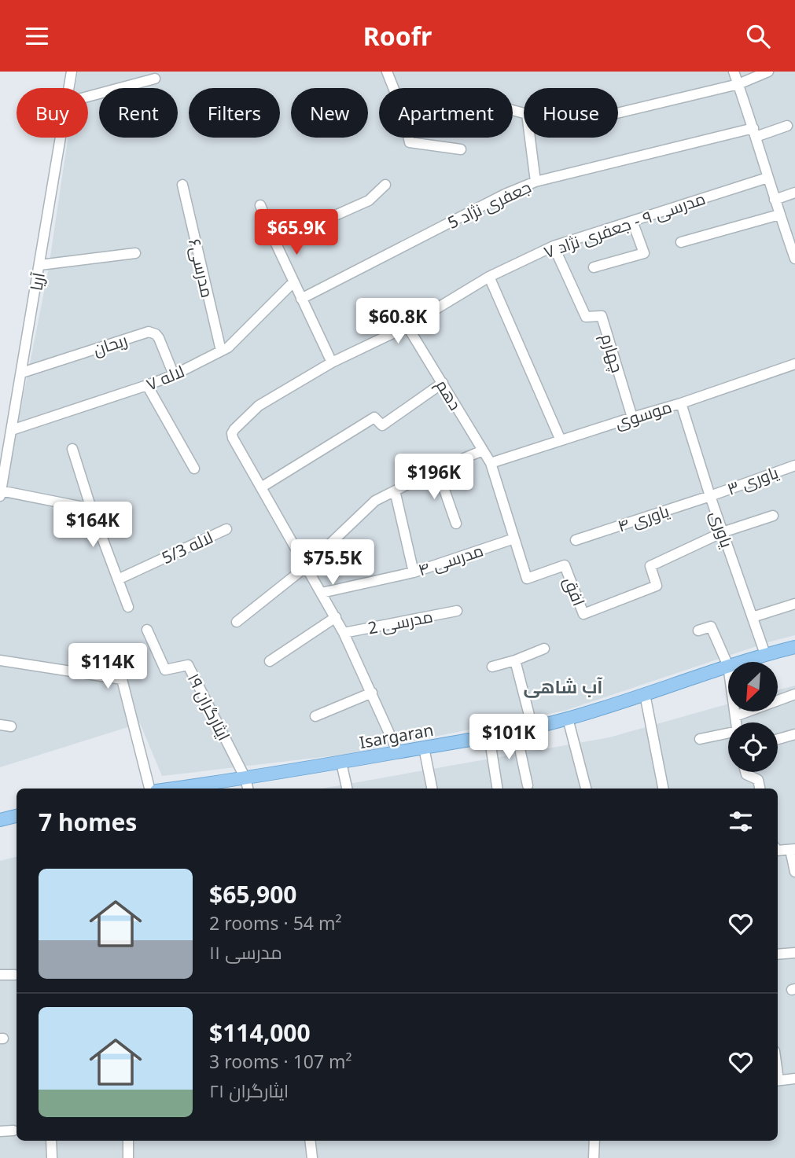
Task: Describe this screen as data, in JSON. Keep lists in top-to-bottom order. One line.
{"streets":{"main road":["Isargaran"],"street":["جعفری نژاد 5","مدرسی ۹ - جعفری نژاد ۷","مدرسی۶","آریا","ریحان","چهارم","لاله ۷","دهم","موسوی","یاوری ۳","یاوری ۴","یاوری","لاله 5/3","مدرسی ۴","افق","مدرسی 2","ایثارگران ۱‍۹"]},"crossings":[["مدرسی ۹ - جعفری نژاد ۷","چهارم"],["مدرسی ۹ - جعفری نژاد ۷","دهم"],["مدرسی۶","لاله ۷"],["آریا","ریحان"],["آریا","لاله ۷"],["ریحان","لاله ۷"],["چهارم","موسوی"],["دهم","موسوی"],["دهم","افق"],["موسوی","یاوری"],["موسوی","افق"],["یاوری ۳","یاوری ۴"],["یاوری ۳","یاوری"],["یاوری ۴","یاوری"],["یاوری","افق"],["یاوری","Isargaran"],["مدرسی ۴","افق"],["ایثارگران ۱‍۹","Isargaran"]],"districts":["آب شاهی"],"north":"bottom left","page":{"header":"Roofr","chip":["Buy","Rent","Filters","New","Apartment","House"],"price":["$65.9K","$60.8K","$196K","$164K","$75.5K","$114K","$101K"],"heading":"7 homes","list":[{"name":"$65,900","note":"2 rooms · 54 m² · مدرسی ۱۱"},{"name":"$114,000","note":"3 rooms · 107 m² · ایثارگران ۲۱"}]}}
